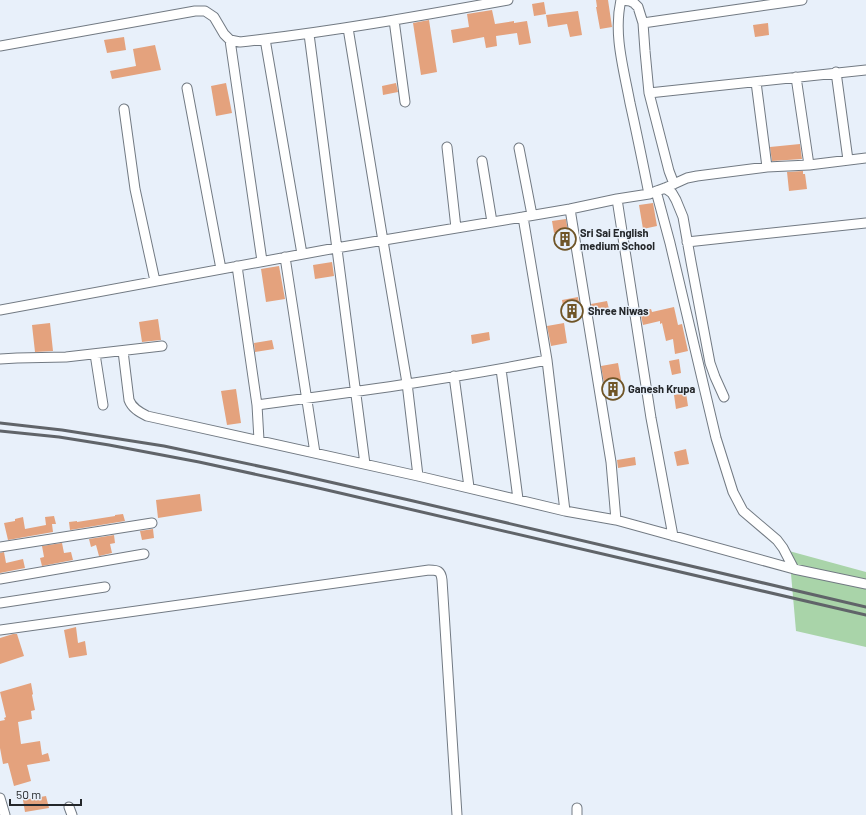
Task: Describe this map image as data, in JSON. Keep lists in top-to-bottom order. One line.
{"places":{"building":["Sri Sai English medium School","Shree Niwas","Ganesh Krupa"]},"scale_bar":"50 m"}
